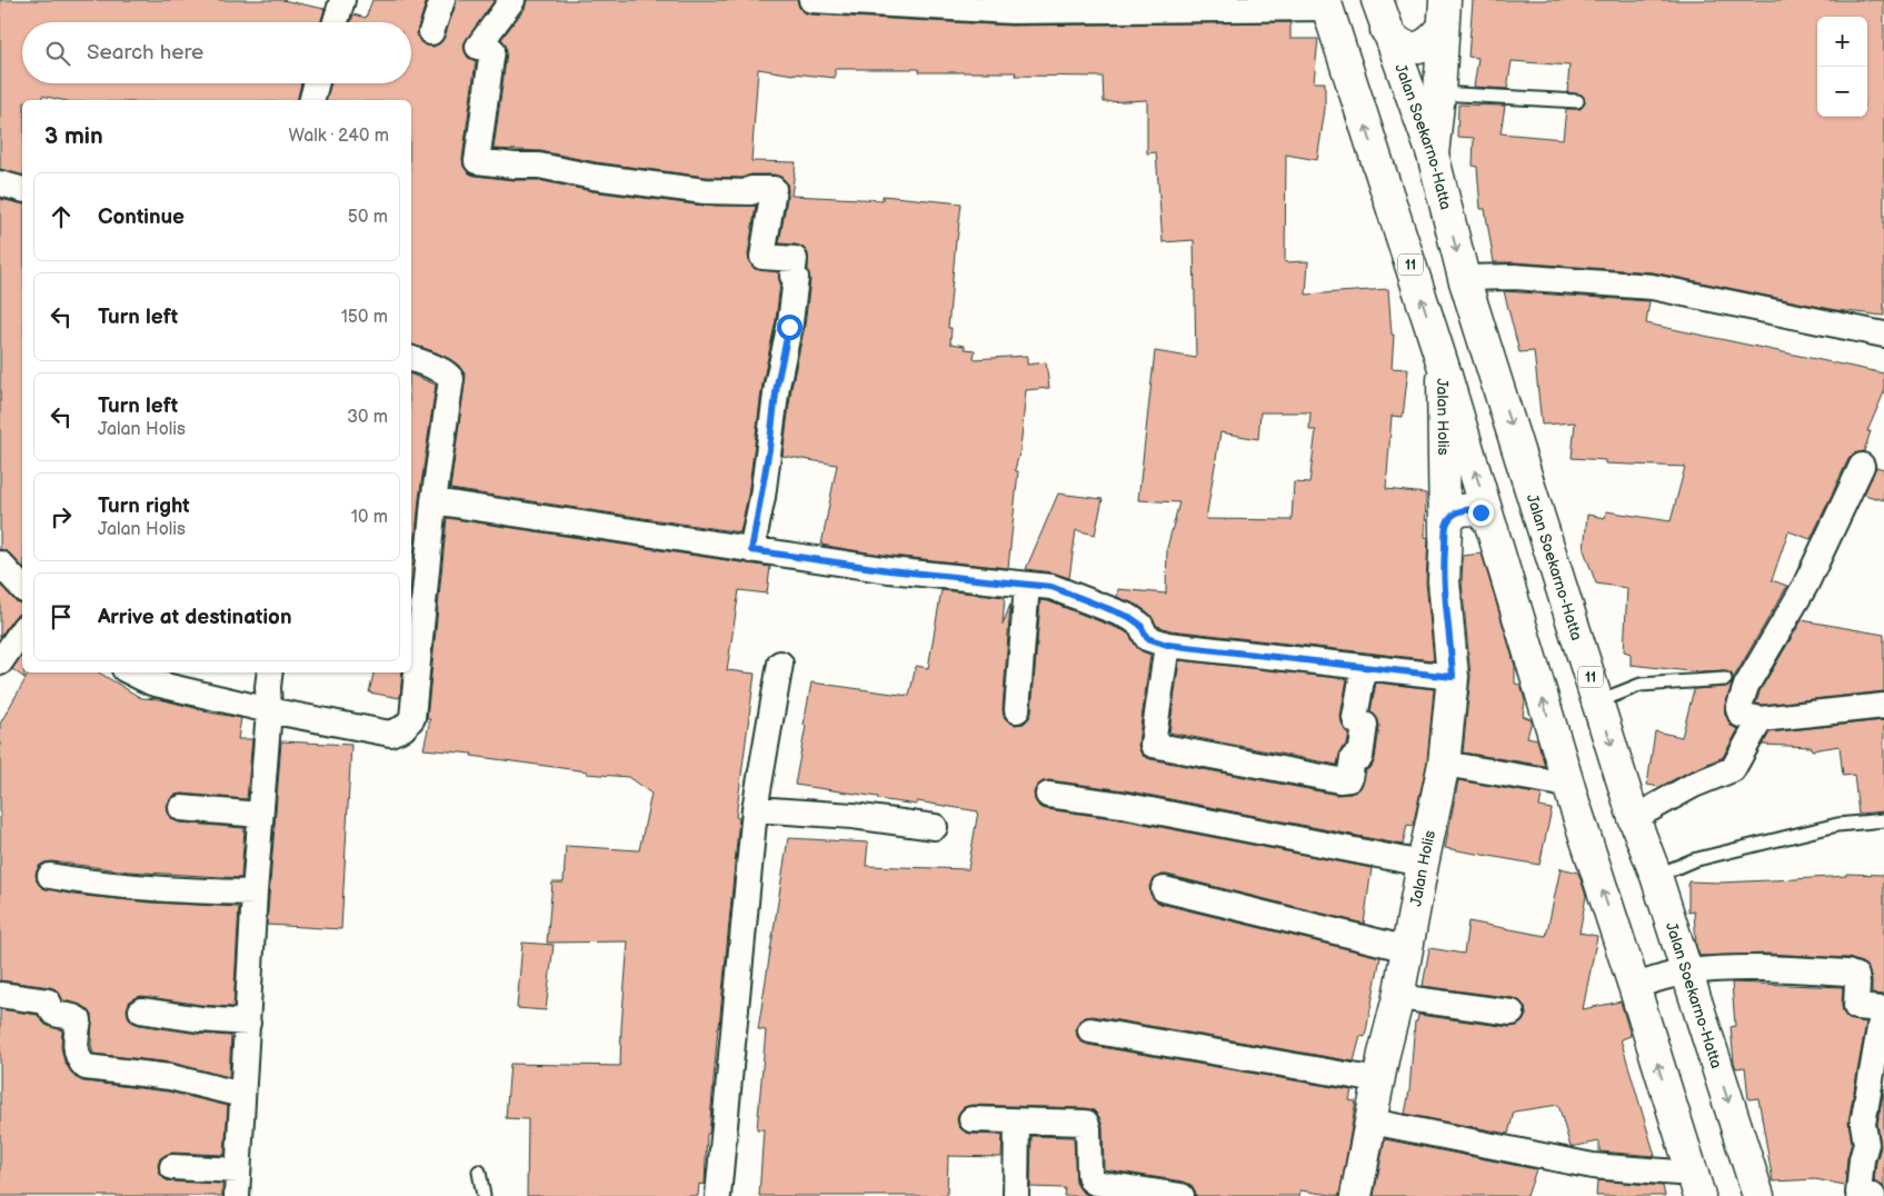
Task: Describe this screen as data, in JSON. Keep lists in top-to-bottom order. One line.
{"streets":{"main road":["Jalan Soekarno-Hatta","11","Jalan Holis"]},"crossings":[["11","Jalan Holis"]],"page":{"map_buttons":["+","−"],"search":"Search here","heading":["3 min","Walk · 240 m"],"list":[["Continue","50 m"],["Turn left","150 m"],["Turn left","Jalan Holis","30 m"],["Turn right","Jalan Holis","10 m"],"Arrive at destination"]}}
